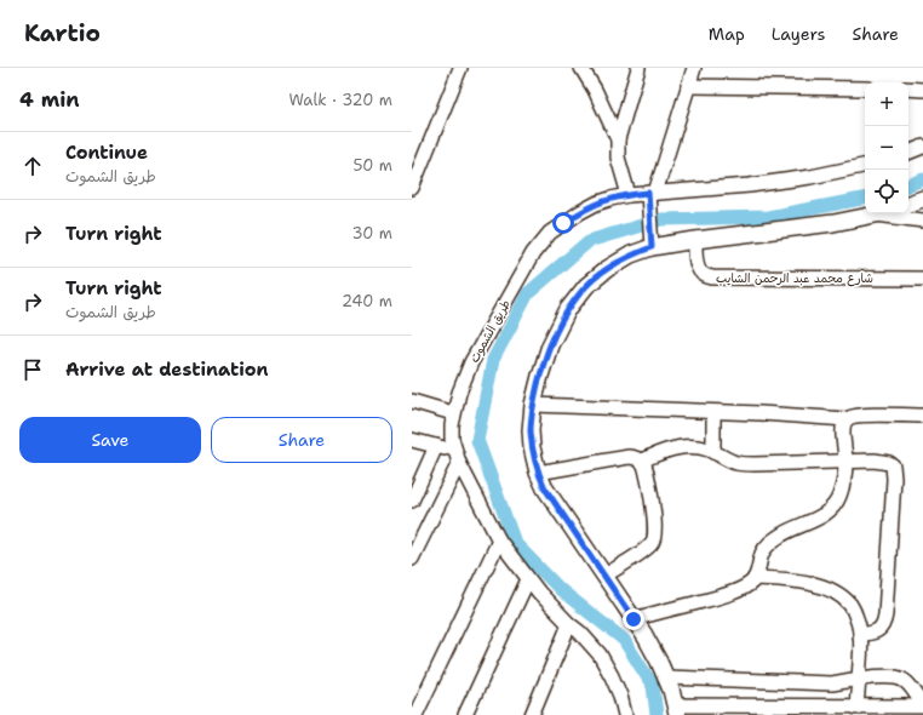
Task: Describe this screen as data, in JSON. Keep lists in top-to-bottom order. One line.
{"streets":{"street":["شارع محمد عبد الرحمن الشايب","طريق الشموت"]},"page":{"header":"Kartio","nav":["Map","Layers","Share"],"heading":["4 min","Walk · 320 m"],"map_buttons":["+","−"],"list":[["Continue","طريق الشموت","50 m"],["Turn right","30 m"],["Turn right","طريق الشموت","240 m"],"Arrive at destination"],"buttons":["Save","Share"]}}
